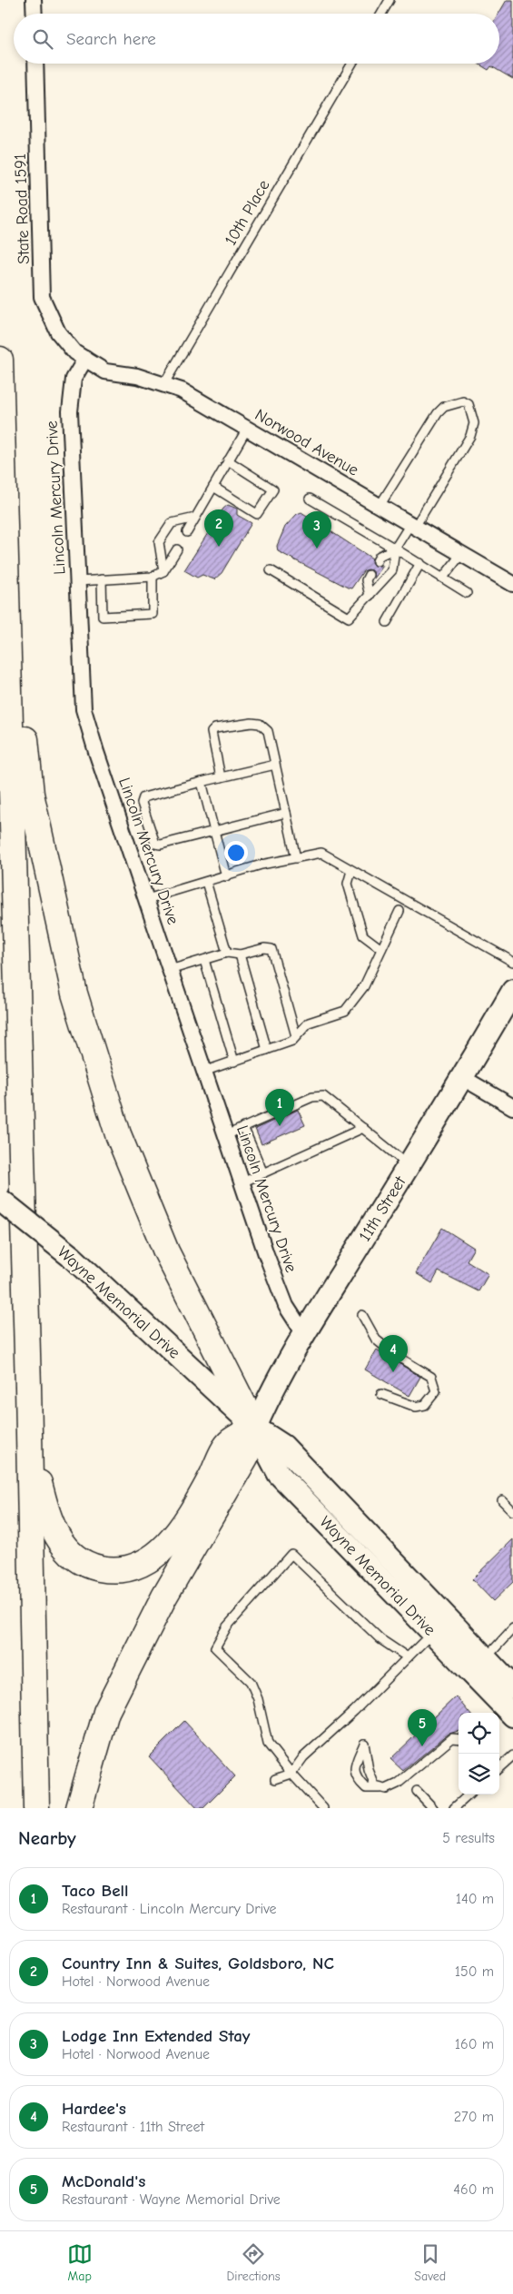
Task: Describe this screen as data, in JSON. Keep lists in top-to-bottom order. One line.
{"streets":{"main road":["11th Street","Wayne Memorial Drive"],"street":["State Road 1591","Norwood Avenue","Lincoln Mercury Drive"],"lane":["10th Place"]},"crossings":[["State Road 1591","Norwood Avenue"],["State Road 1591","Lincoln Mercury Drive"],["10th Place","Norwood Avenue"],["Norwood Avenue","Lincoln Mercury Drive"],["Lincoln Mercury Drive","11th Street"],["11th Street","Wayne Memorial Drive"]],"page":{"search":"Search here","pins":["2","3","1","4","5"],"heading":["Nearby","5 results"],"list":[{"mark":"1","name":"Taco Bell","note":"Restaurant · Lincoln Mercury Drive","value":"140 m"},{"mark":"2","name":"Country Inn & Suites, Goldsboro, NC","note":"Hotel · Norwood Avenue","value":"150 m"},{"mark":"3","name":"Lodge Inn Extended Stay","note":"Hotel · Norwood Avenue","value":"160 m"},{"mark":"4","name":"Hardee's","note":"Restaurant · 11th Street","value":"270 m"},{"mark":"5","name":"McDonald's","note":"Restaurant · Wayne Memorial Drive","value":"460 m"}],"nav":["Map","Directions","Saved"]}}
